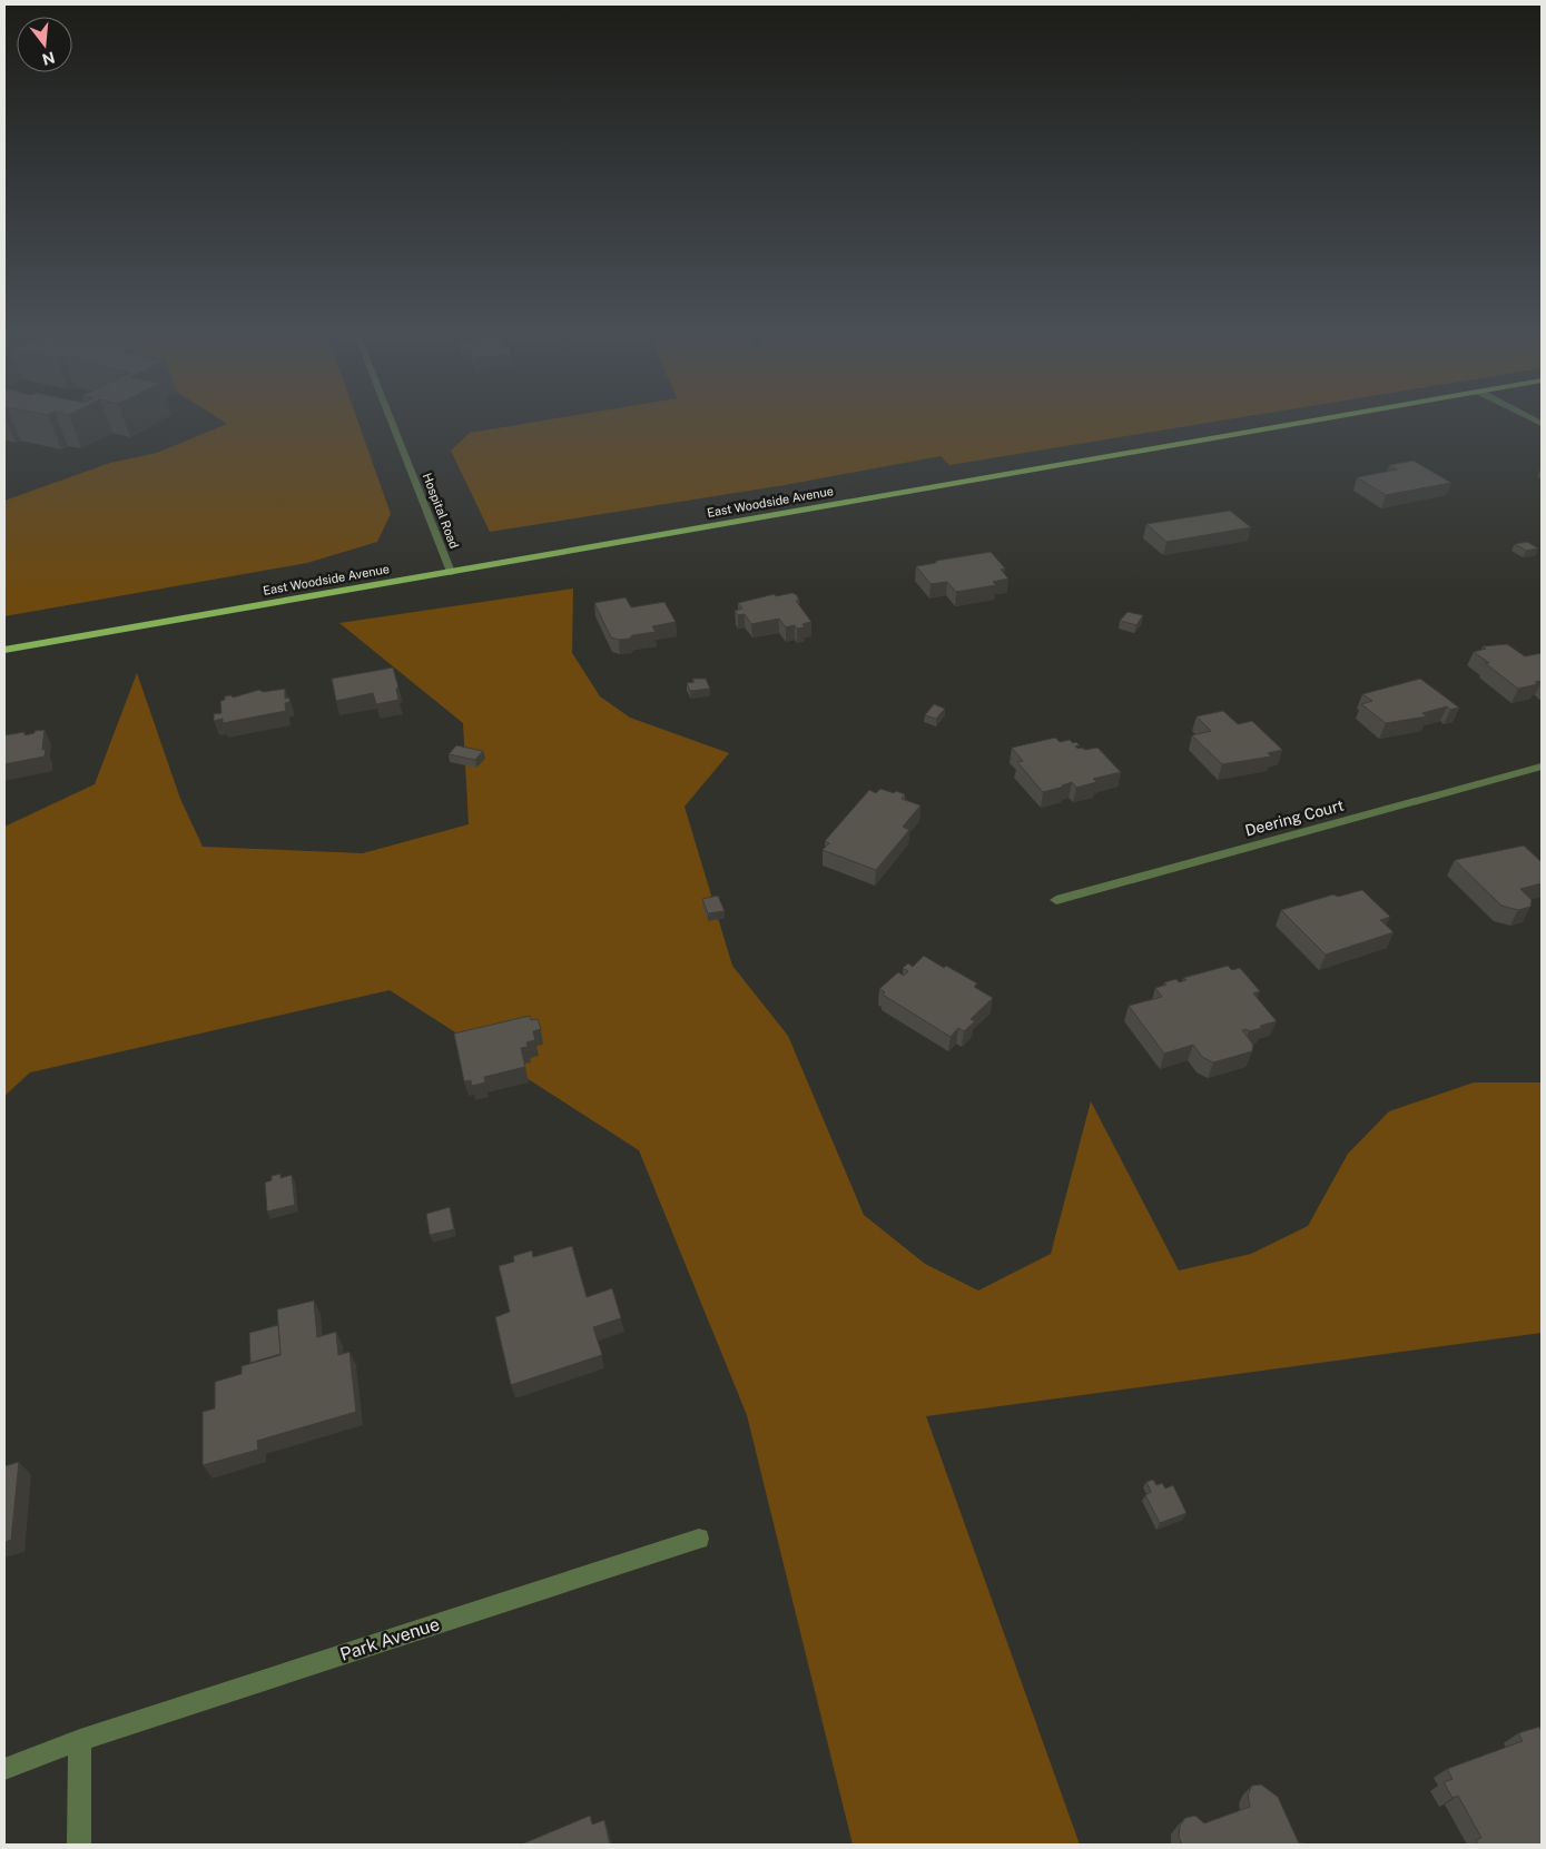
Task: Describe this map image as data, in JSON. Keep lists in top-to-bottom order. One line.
{"streets":{"main road":["East Woodside Avenue"],"street":["Hospital Road","Deering Court","Park Avenue"]},"crossings":[["East Woodside Avenue","Hospital Road"]],"north":"bottom"}
